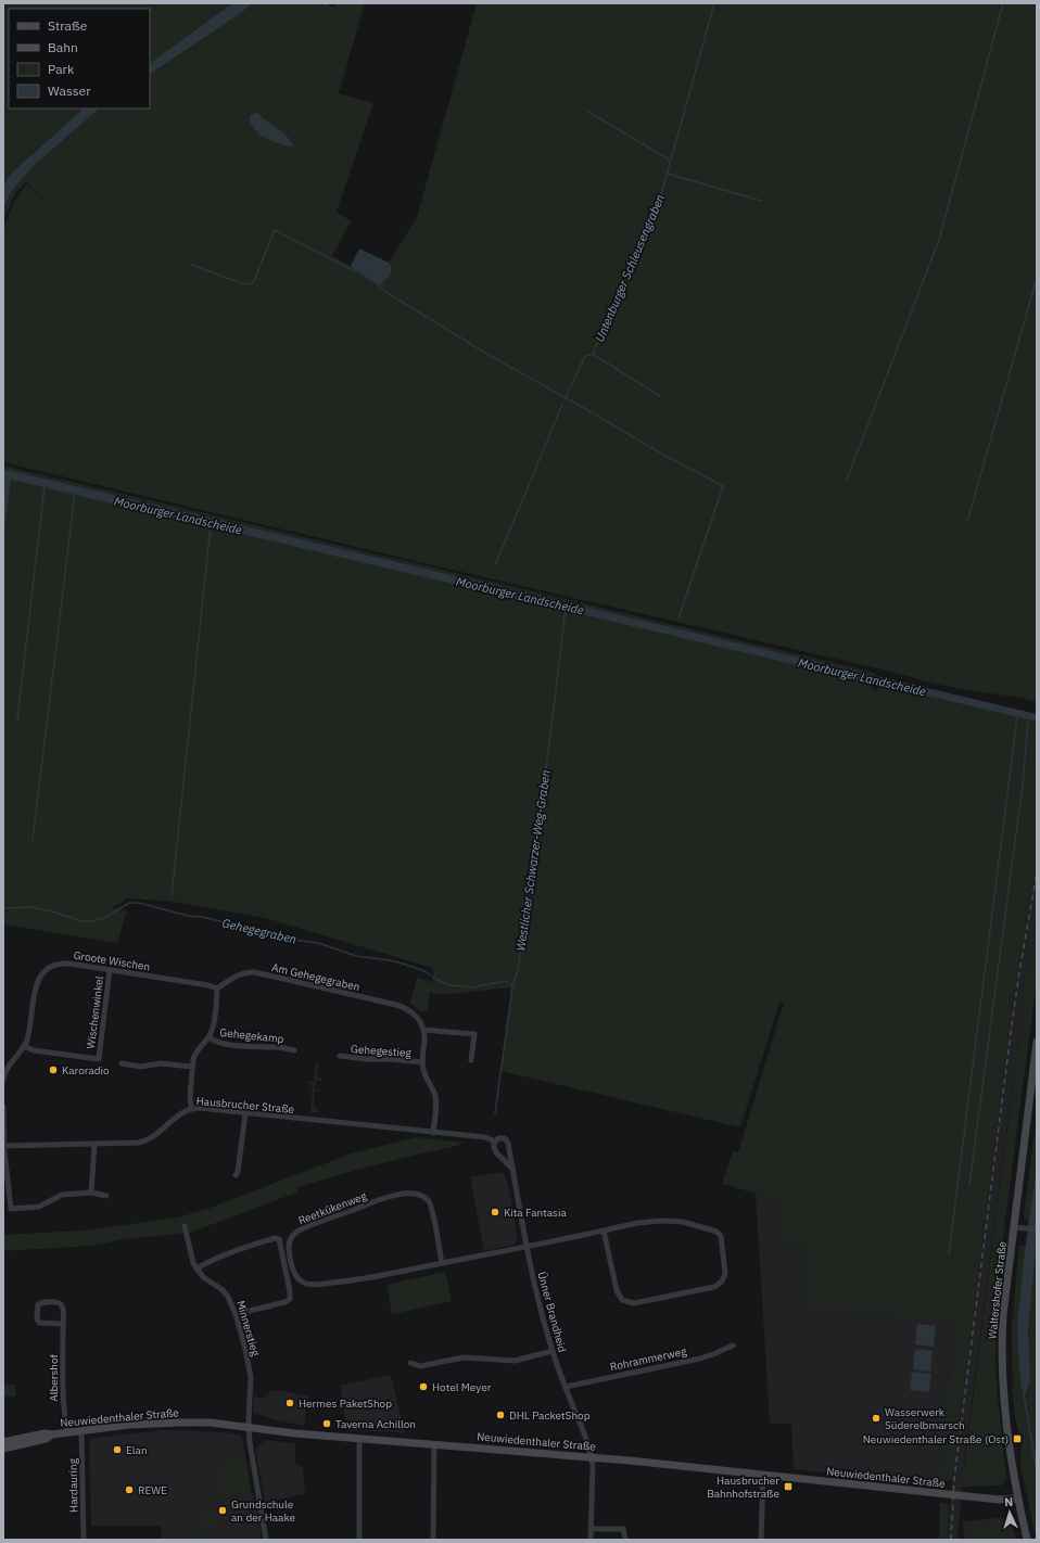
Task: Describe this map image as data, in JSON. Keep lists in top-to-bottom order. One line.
{"streets":{"street":["Groote Wischen","Am Gehegegraben","Wischenwinkel","Gehegekamp","Gehegestieg","Hausbrucher Straße","Reetkükenweg","Waltershofer Straße","Ünner Brandheid","Minnerstieg","Rohrammerweg","Albershof","Neuwiedenthaler Straße","Hardauring"]},"crossings":[["Groote Wischen","Am Gehegegraben"],["Groote Wischen","Wischenwinkel"],["Hausbrucher Straße","Ünner Brandheid"],["Reetkükenweg","Ünner Brandheid"],["Waltershofer Straße","Neuwiedenthaler Straße"],["Ünner Brandheid","Rohrammerweg"],["Ünner Brandheid","Neuwiedenthaler Straße"],["Minnerstieg","Neuwiedenthaler Straße"],["Albershof","Neuwiedenthaler Straße"],["Neuwiedenthaler Straße","Hardauring"]],"water":["Untenburger Schleusengraben","Moorburger Landscheide","Westlicher Schwarzer-Weg-Graben","Gehegegraben"],"places":{"other":["Karoradio","Kita Fantasia","Hotel Meyer","Hermes PaketShop","DHL PacketShop","Wasserwerk Süderelbmarsch","Taverna Achillon","Elan","REWE","Grundschule an der Haake"],"transit":["Neuwiedenthaler Straße (Ost)","Hausbrucher Bahnhofstraße"]},"legend":["Straße","Bahn","Park","Wasser"],"north":"top"}
